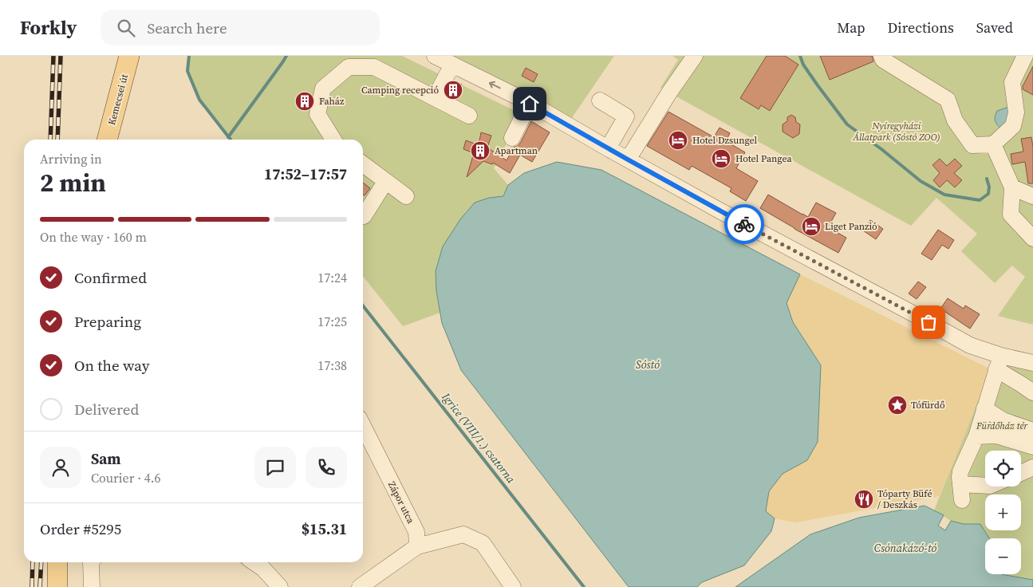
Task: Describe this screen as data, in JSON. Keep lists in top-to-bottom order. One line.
{"streets":{"main road":["Kemecsei út"],"street":["Zápor utca"]},"water":["Sóstó","Igrice (VIII/1.) csatorna","Csónakázó-tó"],"parks":["Nyíregyházi Állatpark (Sóstó ZOO)","Fürdőház tér"],"places":{"building":["Camping recepció","Faház","Apartman"],"hotel":["Hotel Dzsungel","Hotel Pangea","Liget Panzió"],"place":["Tófürdő"],"restaurant":["Tóparty Büfé / Deszkás"]},"page":{"header":"Forkly","search":"Search here","nav":["Map","Directions","Saved"],"heading":["2 min","Arriving in","17:52–17:57"],"panel":["Sam","Courier · 4.6","Order #5295","$15.31"],"bar":"On the way · 160 m","list":[["Confirmed","17:24"],["Preparing","17:25"],["On the way","17:38"],"Delivered"],"map_buttons":["+","−"]}}
